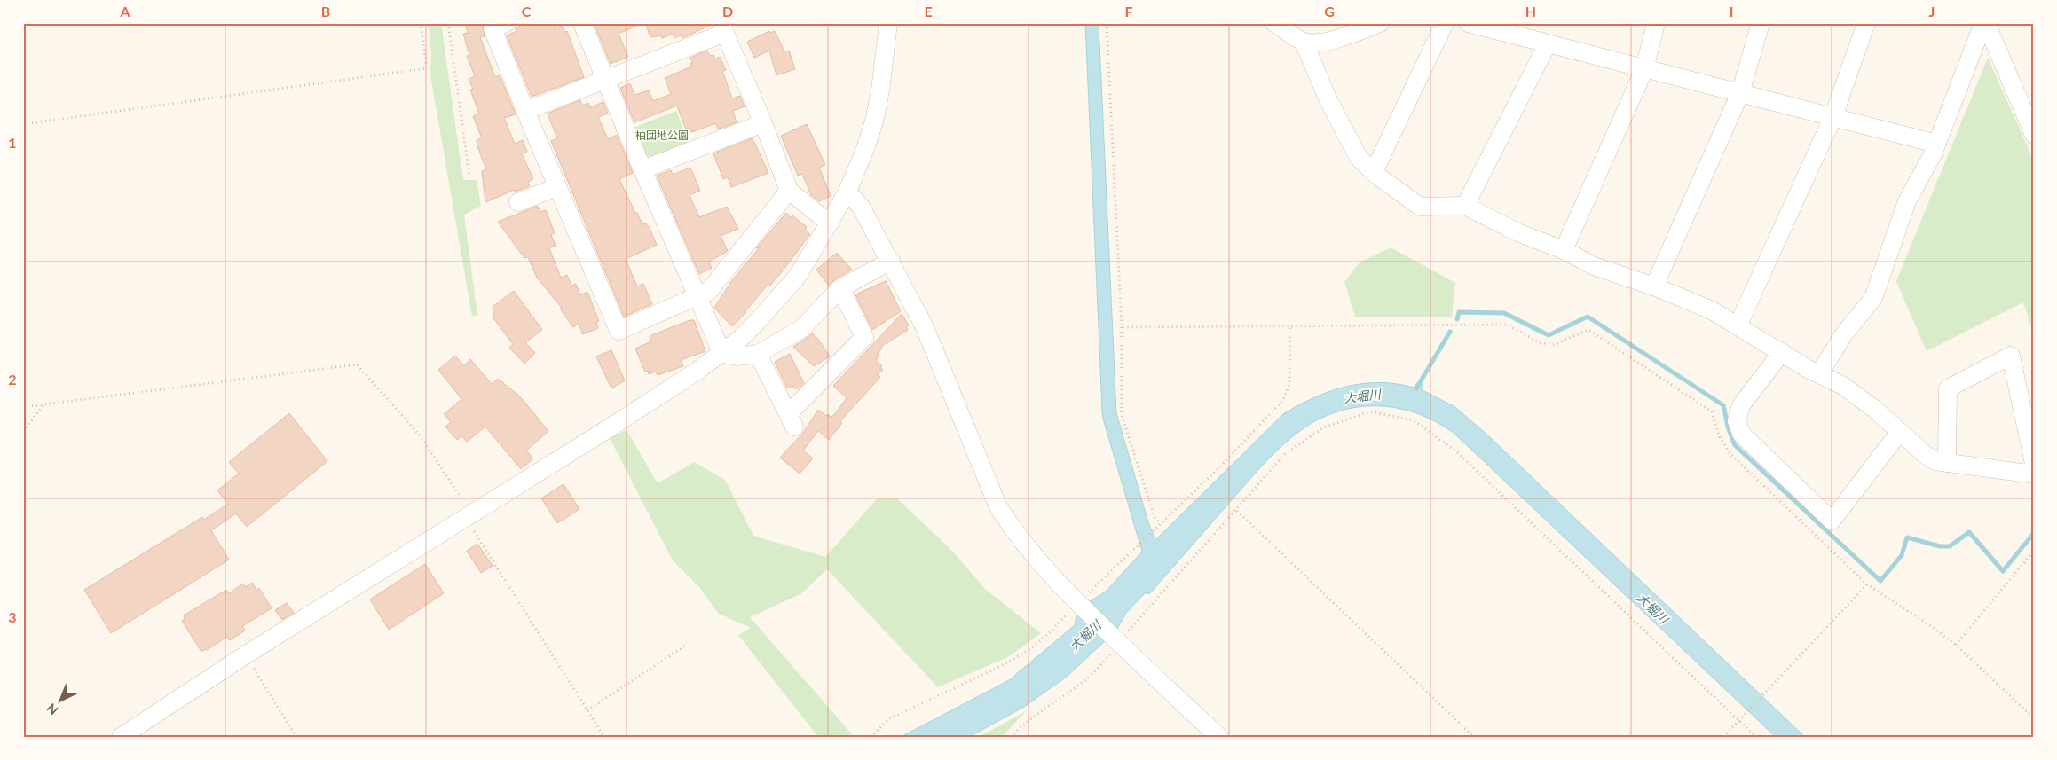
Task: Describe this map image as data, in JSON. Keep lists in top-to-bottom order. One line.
{"water":["大堀川"],"parks":["柏団地公園"],"north":"bottom left","grid":{"columns":["A","B","C","D","E","F","G","H","I","J"],"rows":["1","2","3"]}}
